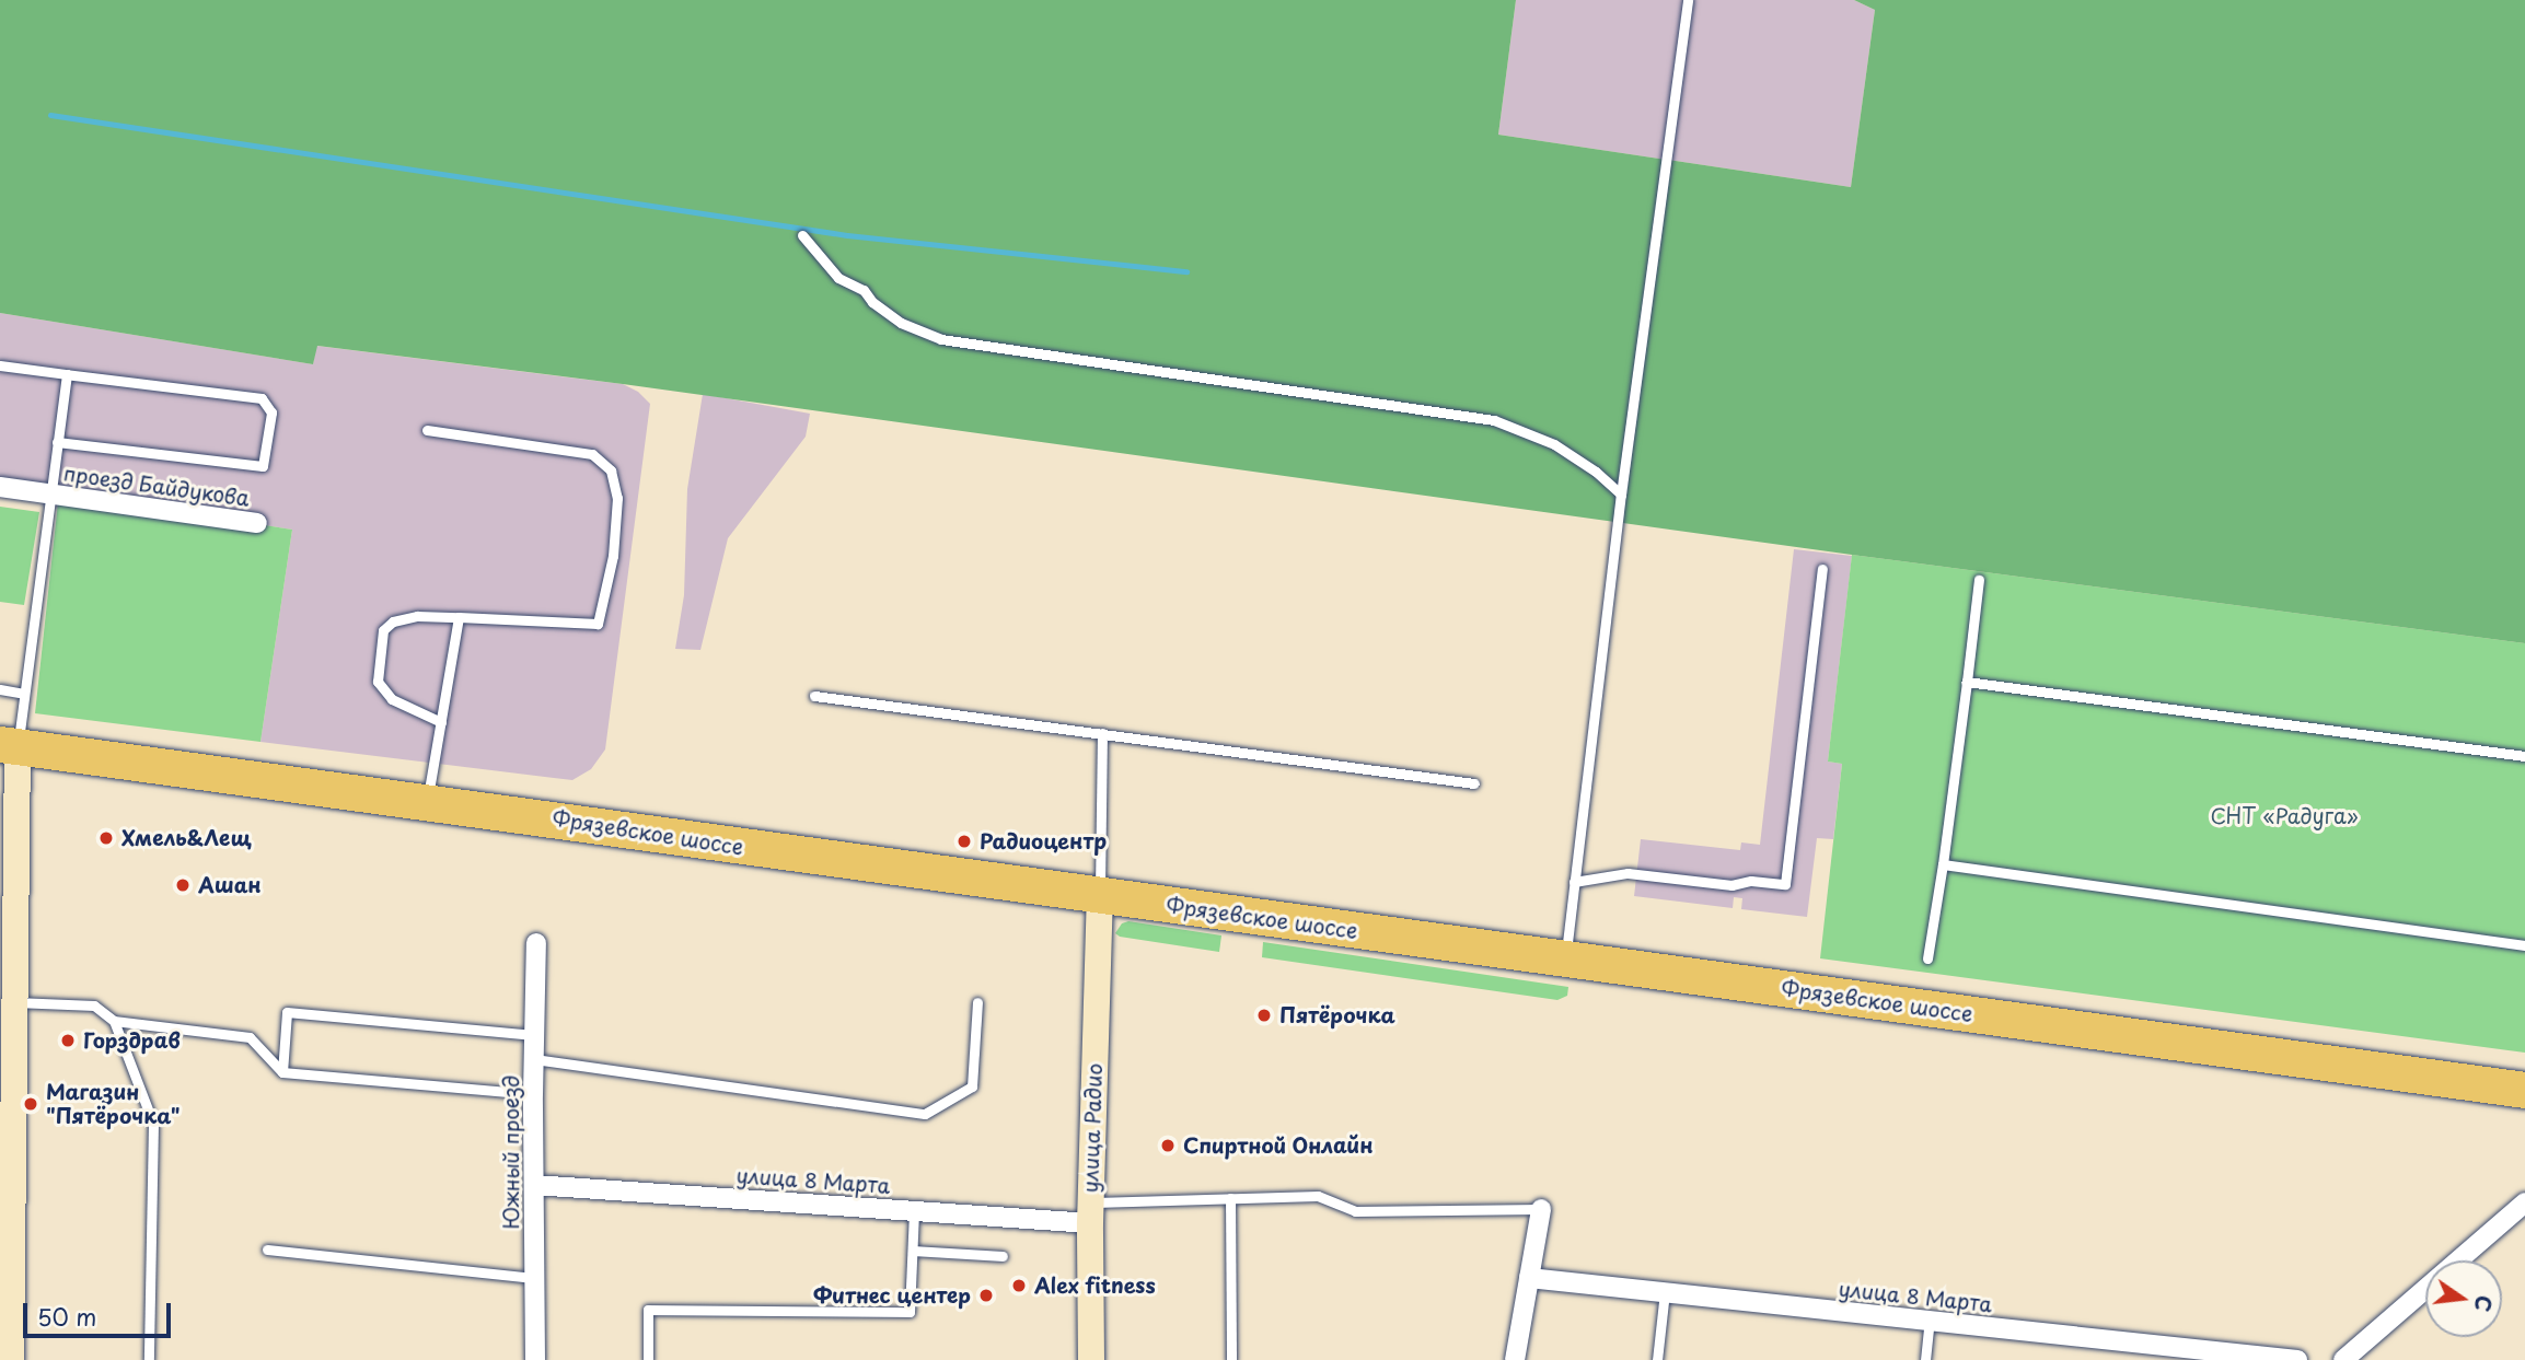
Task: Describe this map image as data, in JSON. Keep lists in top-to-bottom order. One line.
{"streets":{"highway":["Фрязевское шоссе"],"main road":["улица Радио"],"street":["проезд Байдукова","Южный проезд","улица 8 Марта"]},"crossings":[["проезд Байдукова","Фрязевское шоссе"],["Фрязевское шоссе","улица Радио"],["улица Радио","улица 8 Марта"],["Южный проезд","улица 8 Марта"]],"parks":["СНТ «Радуга»"],"places":["Хмель&Лещ","Радиоцентр","Ашан","Пятёрочка","Горздрав","Магазин \"Пятёрочка\"","Спиртной Онлайн","Alex fitness","Фитнес центер"],"scale_bar":"50 m","north":"right"}
